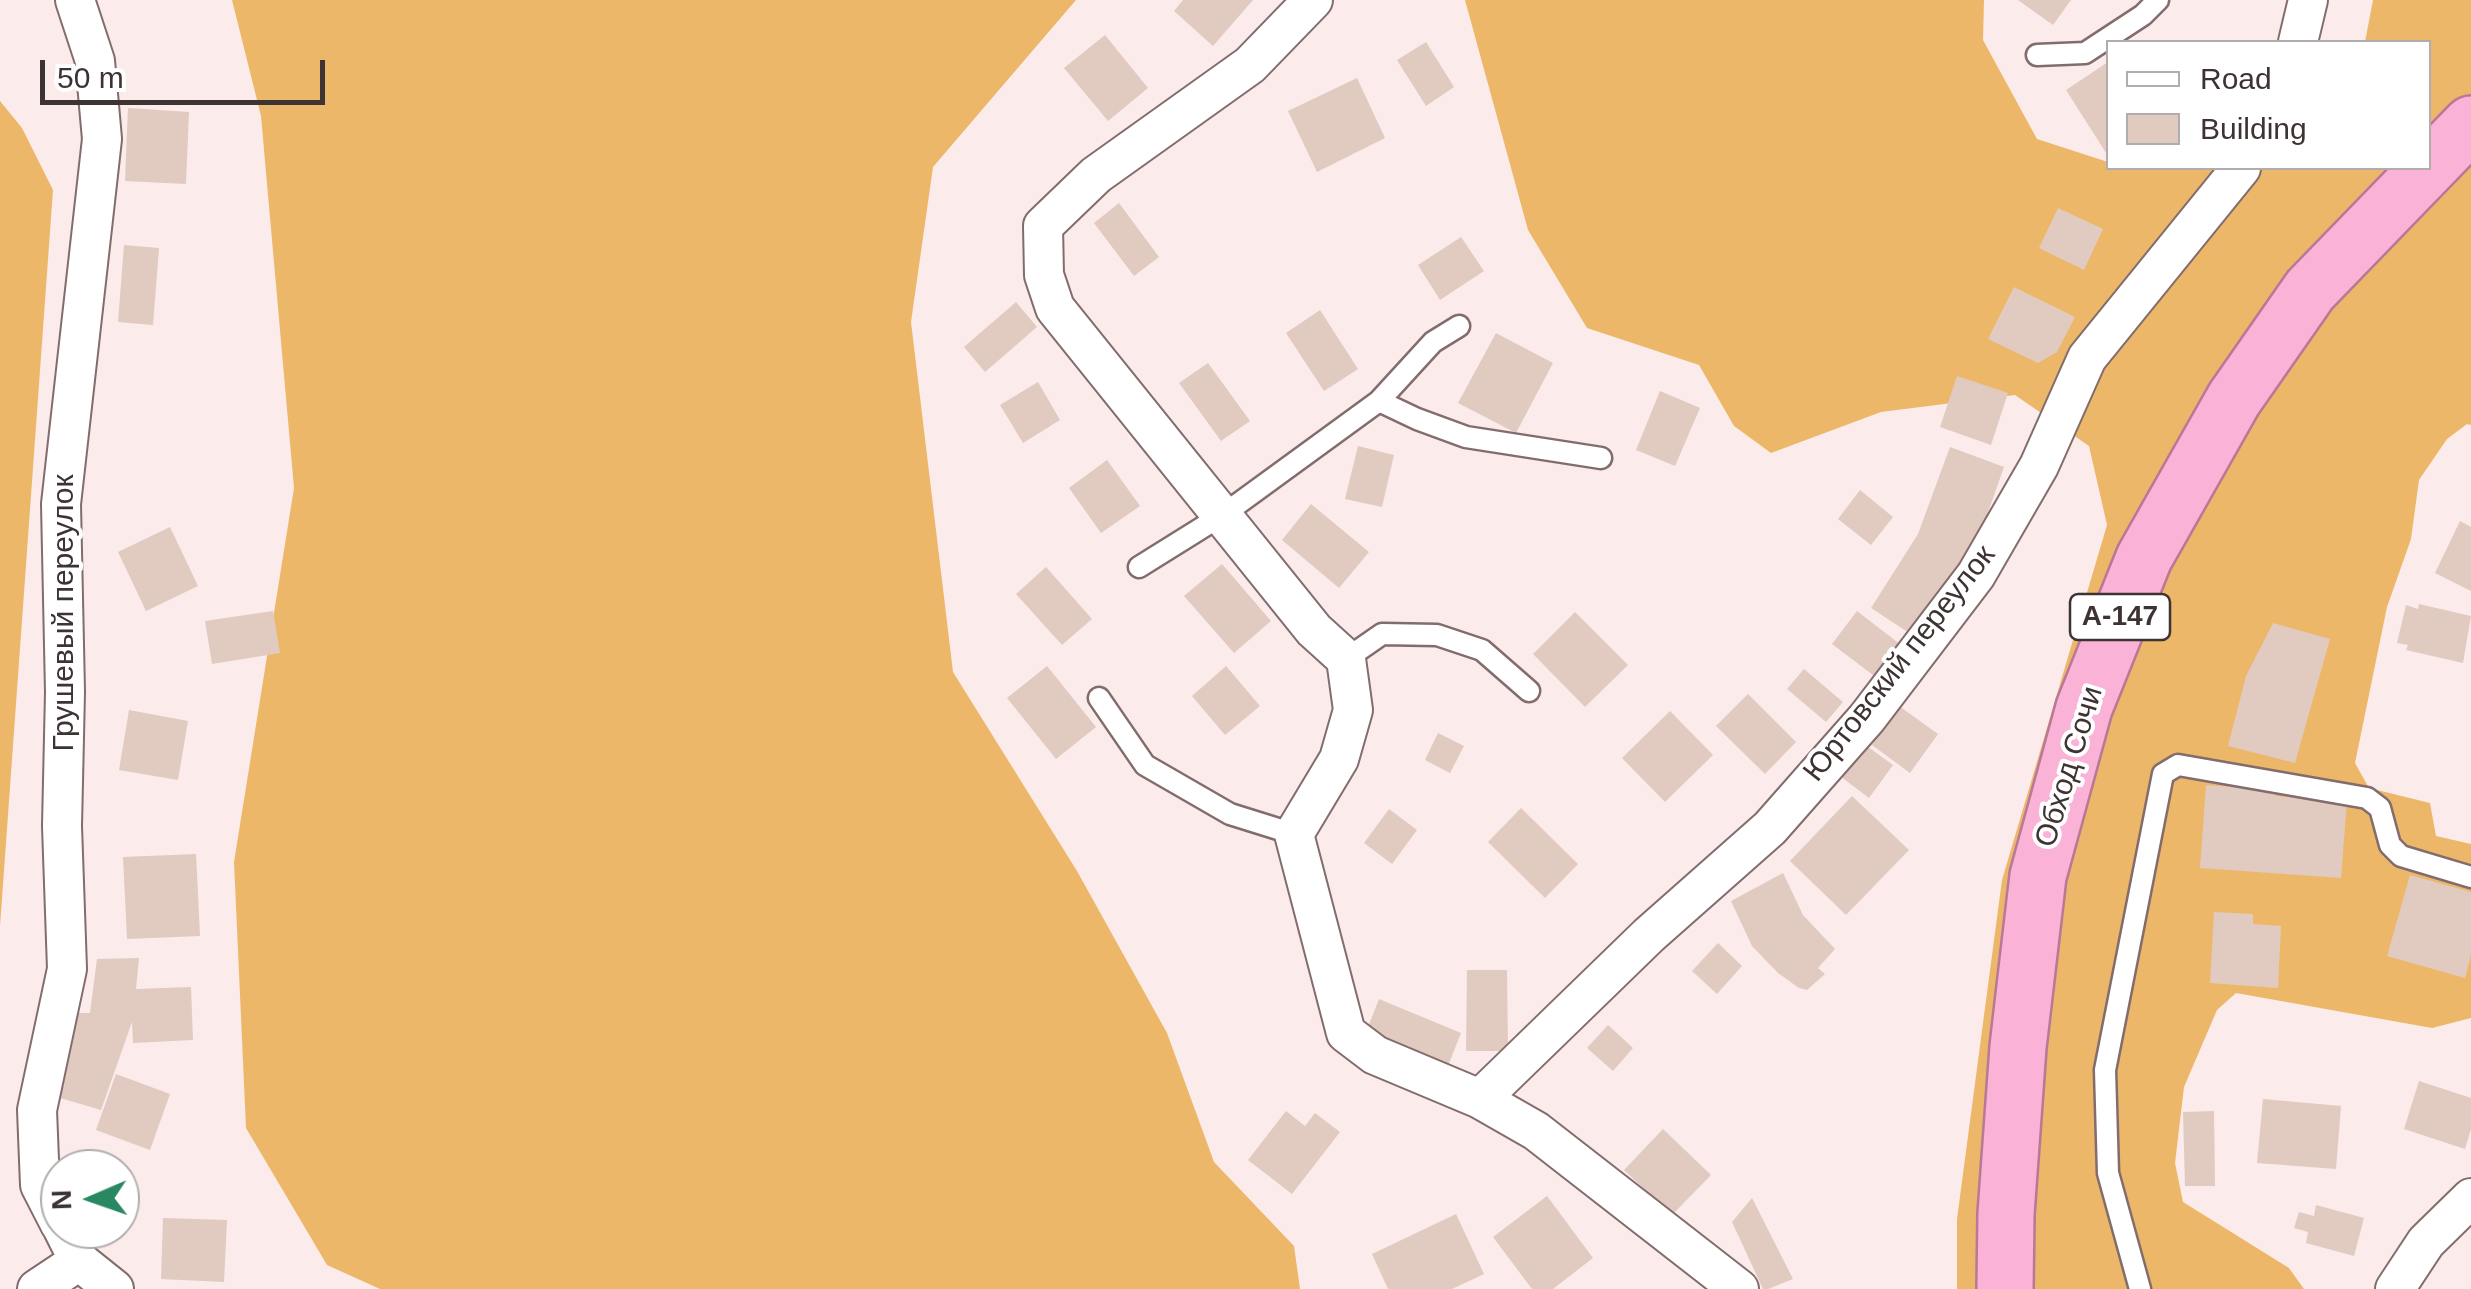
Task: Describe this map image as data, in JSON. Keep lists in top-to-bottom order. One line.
{"streets":{"highway":["А-147","Обход Сочи"],"street":["Грушевый переулок","Юртовский переулок"]},"legend":["Road","Building"],"scale_bar":"50 m","north":"left"}
